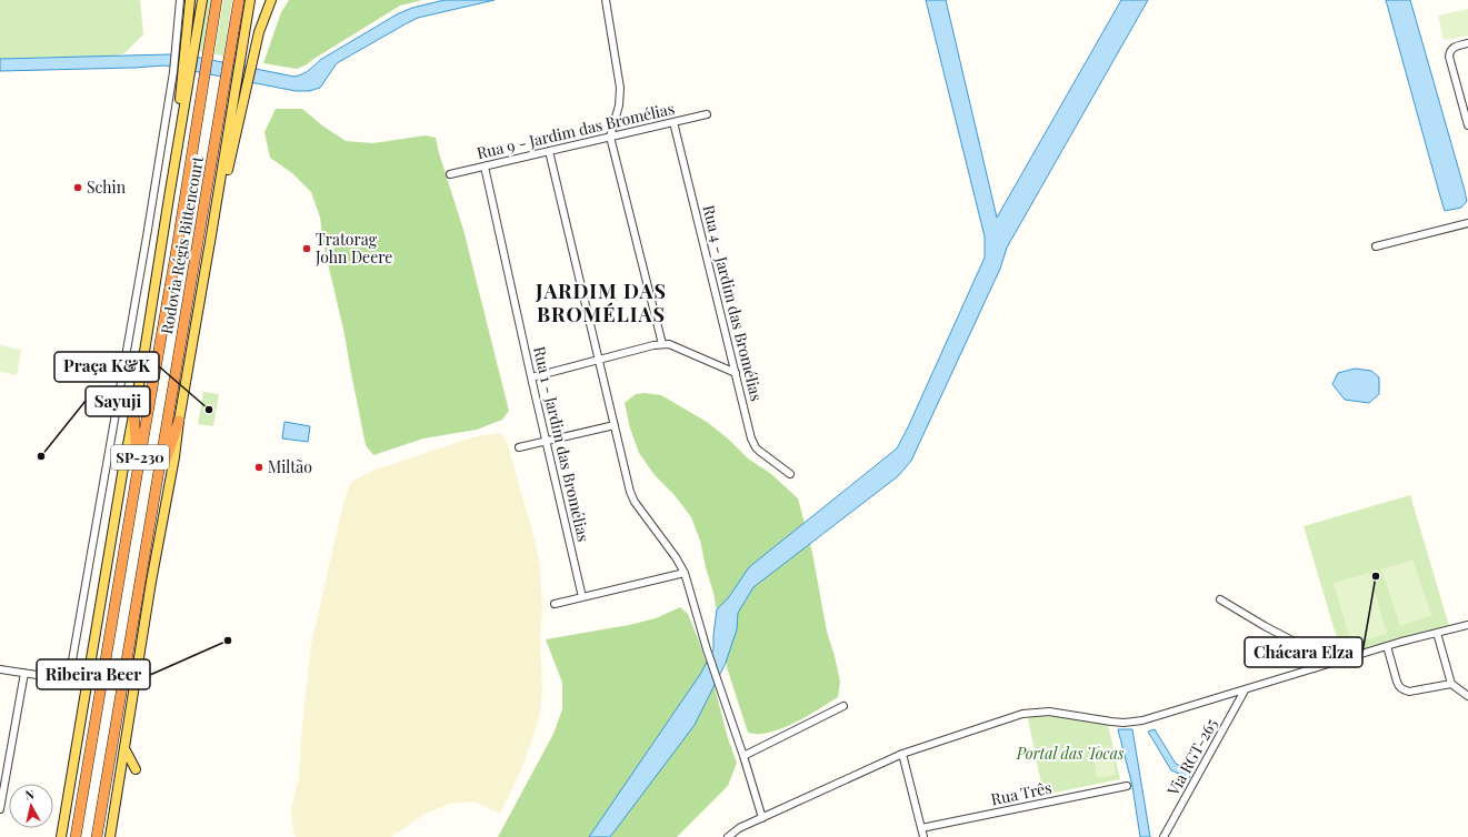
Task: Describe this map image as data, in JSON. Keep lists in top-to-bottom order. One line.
{"streets":{"highway":["Rodovia Régis Bittencourt","SP-230"],"street":["Rua 9 - Jardim das Bromélias","Rua 4 - Jardim das Bromélias","Rua 1 - Jardim das Bromélias","Via RGT-265","Rua Três"]},"crossings":[["Rua 9 - Jardim das Bromélias","Rua 4 - Jardim das Bromélias"],["Rua 9 - Jardim das Bromélias","Rua 1 - Jardim das Bromélias"]],"districts":["JARDIM DAS BROMÉLIAS"],"parks":["Portal das Tocas"],"places":["Schin","Tratorag John Deere","Praça K&K","Sayuji","Miltão","Chácara Elza","Ribeira Beer"],"north":"top"}
